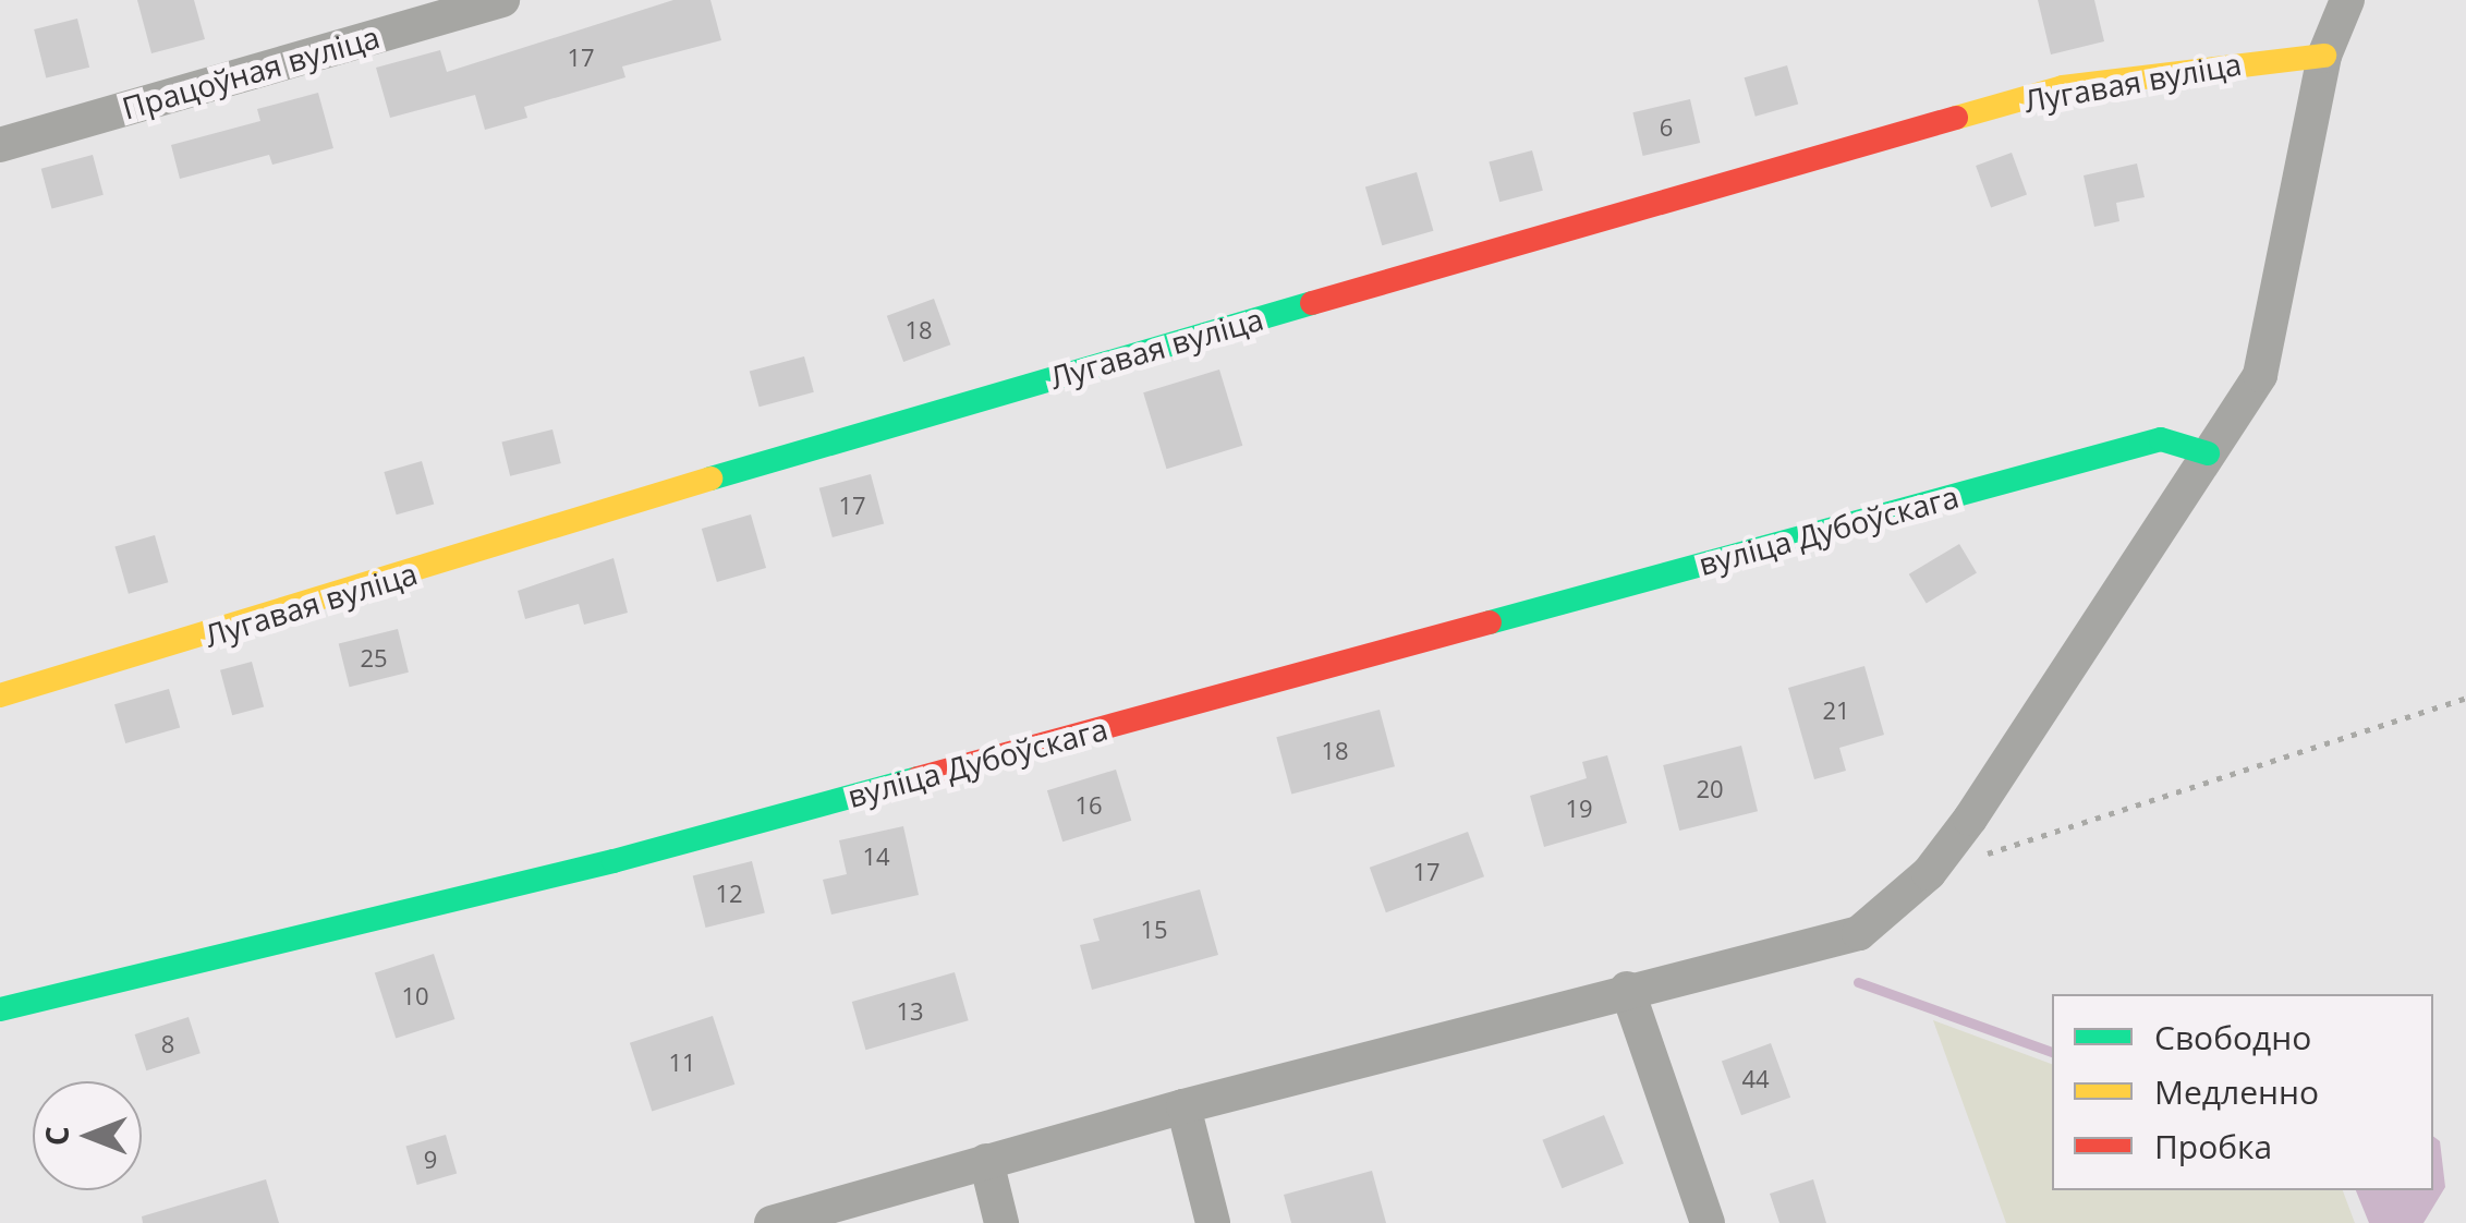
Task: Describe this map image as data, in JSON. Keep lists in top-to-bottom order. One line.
{"streets":{"street":["Працоўная вуліца","Лугавая вуліца","вуліца Дубоўскага"]},"house_numbers":["17","6","18","17","25","21","18","20","16","19","14","17","12","15","10","13","8","11","44","9"],"legend":["Свободно","Медленно","Пробка"],"north":"left"}
